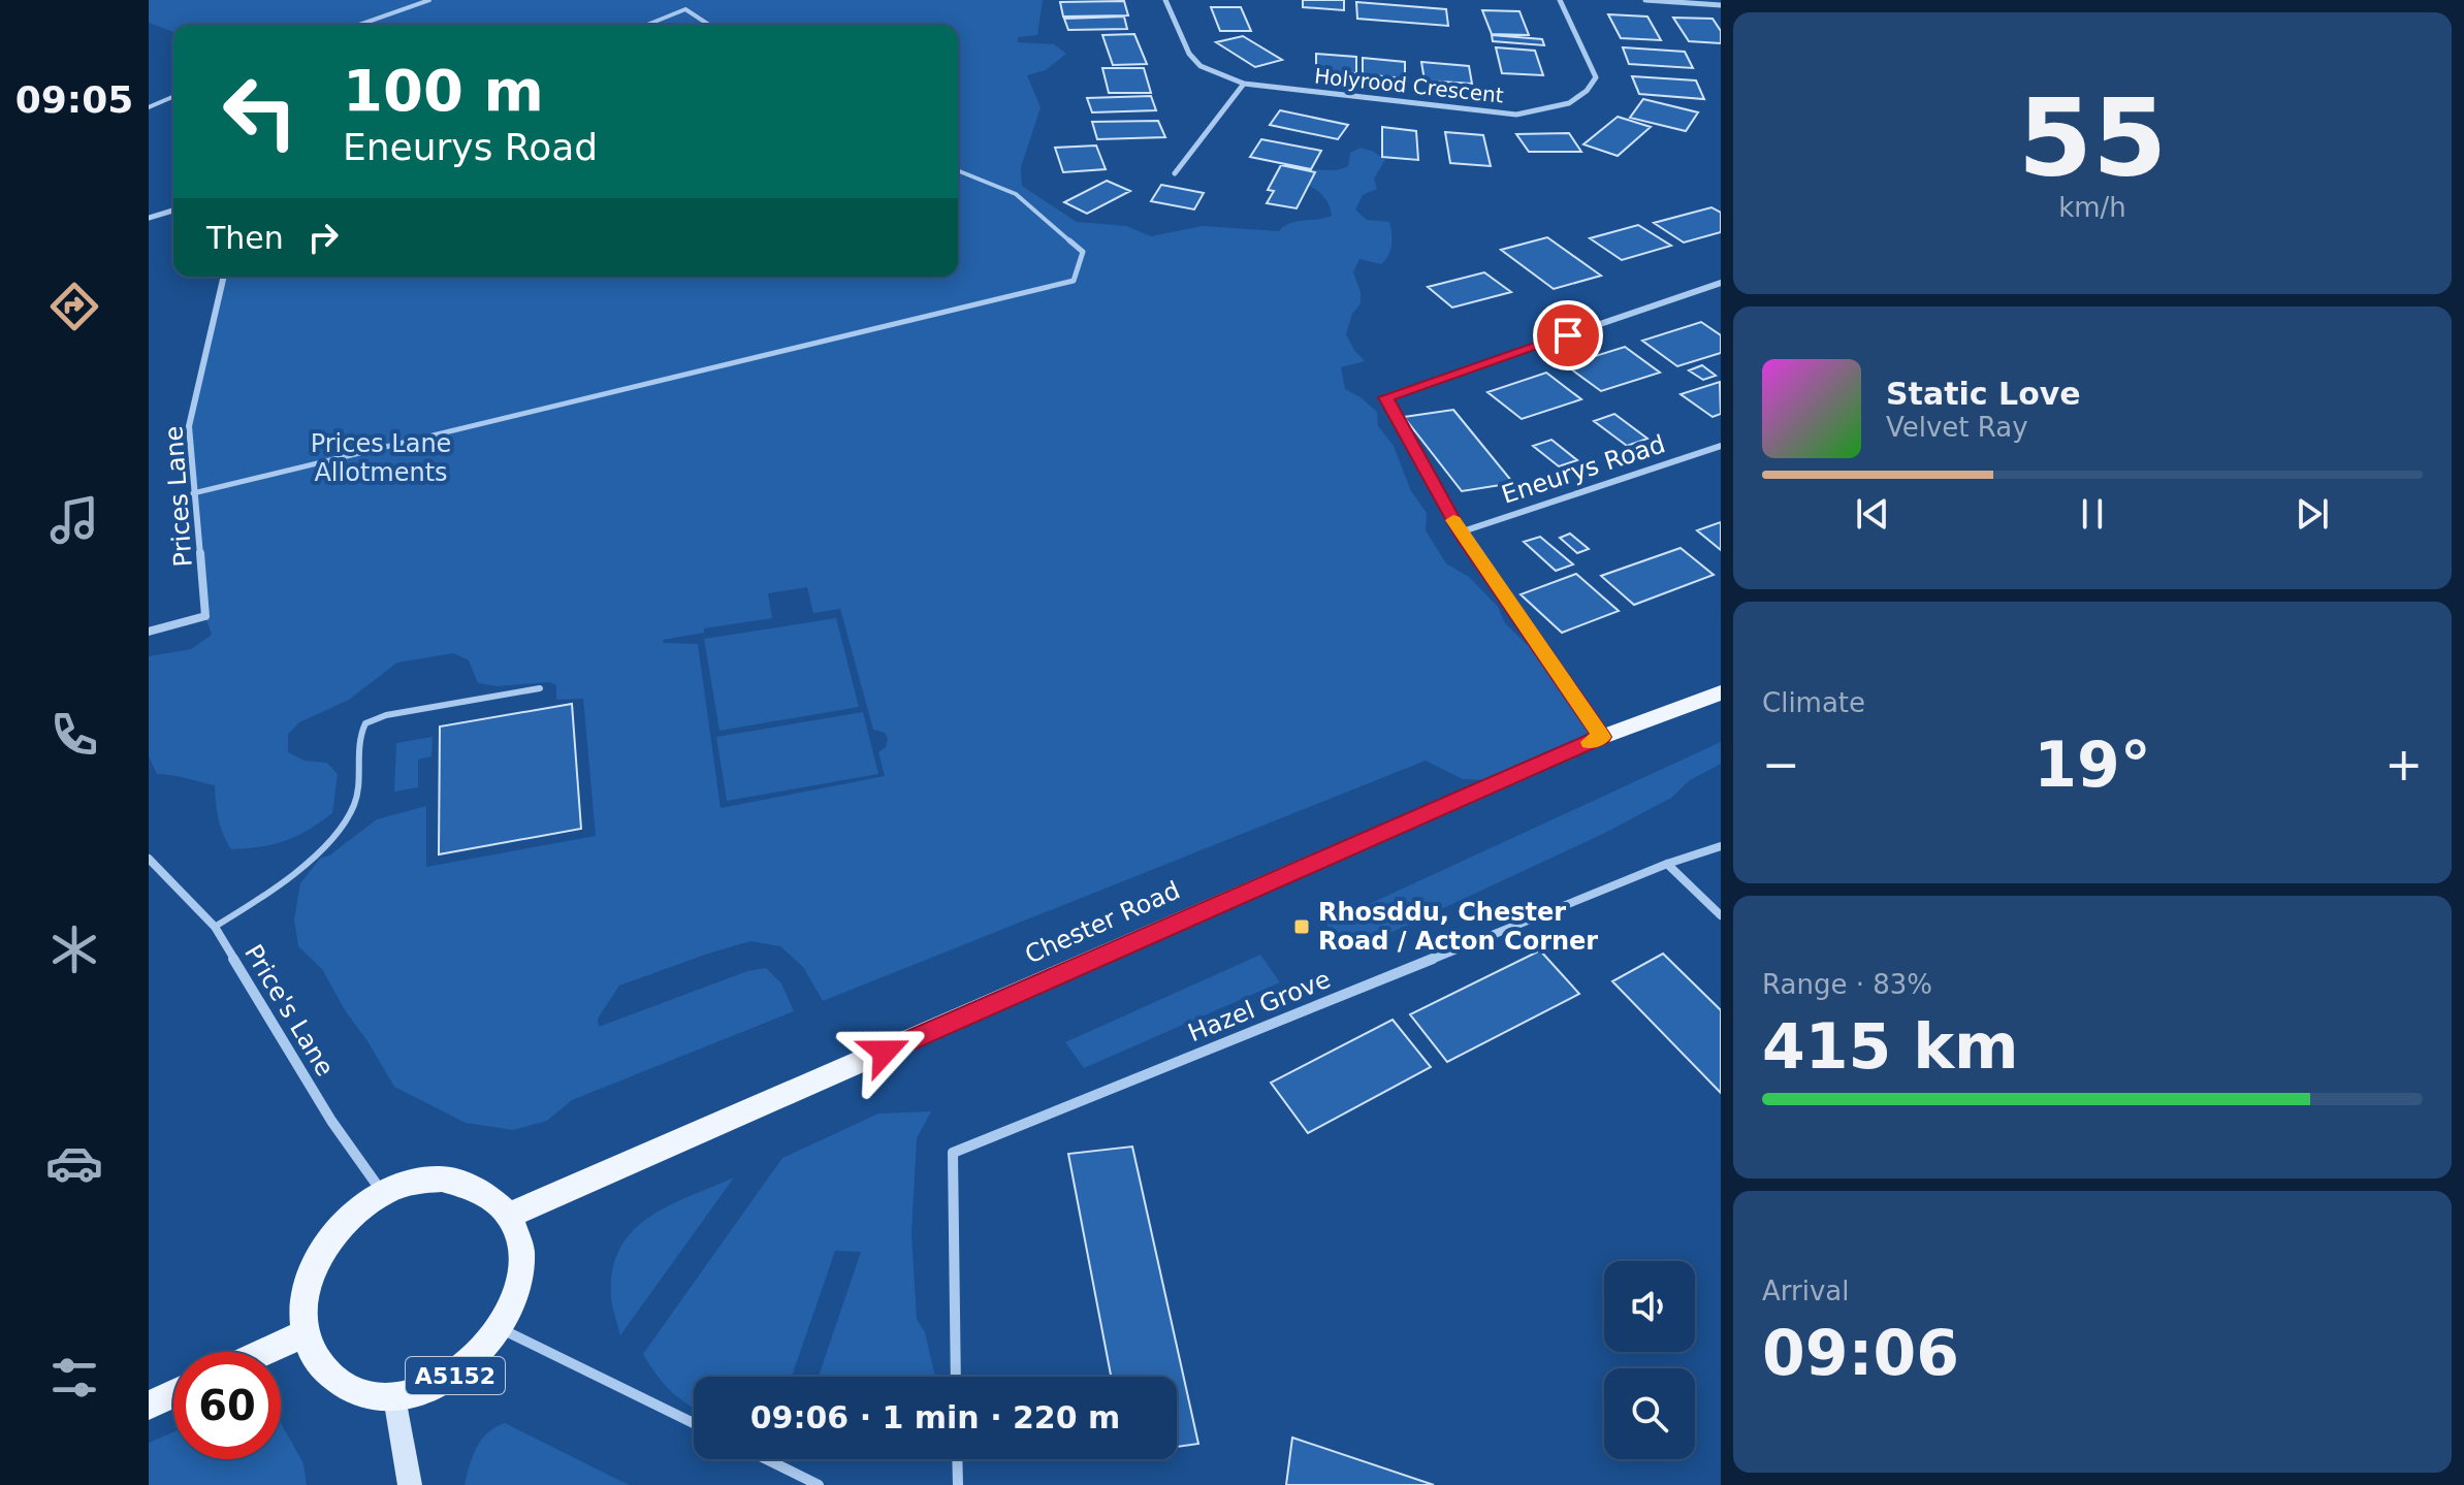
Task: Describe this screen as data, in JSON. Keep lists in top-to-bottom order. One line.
{"streets":{"main road":["Chester Road","A5152"],"street":["Holyrood Crescent","Eneurys Road","Prices Lane","Hazel Grove","Price's Lane"]},"crossings":[["Chester Road","Price's Lane"],["Chester Road","A5152"],["Price's Lane","A5152"]],"parks":["Prices Lane Allotments"],"places":{"transit":["Rhosddu, Chester Road / Acton Corner"]},"page":{"tabs":"09:05","tile":[["55","km/h"],"Climate",["Range · 83%","415 km"],["Arrival","09:06"]],"turn":["100 m","Eneurys Road"],"then":"Then","song":["Static Love","Velvet Ray"],"heat":["−","19°","+"],"limit":"60","trip":"09:06 · 1 min · 220 m"}}
